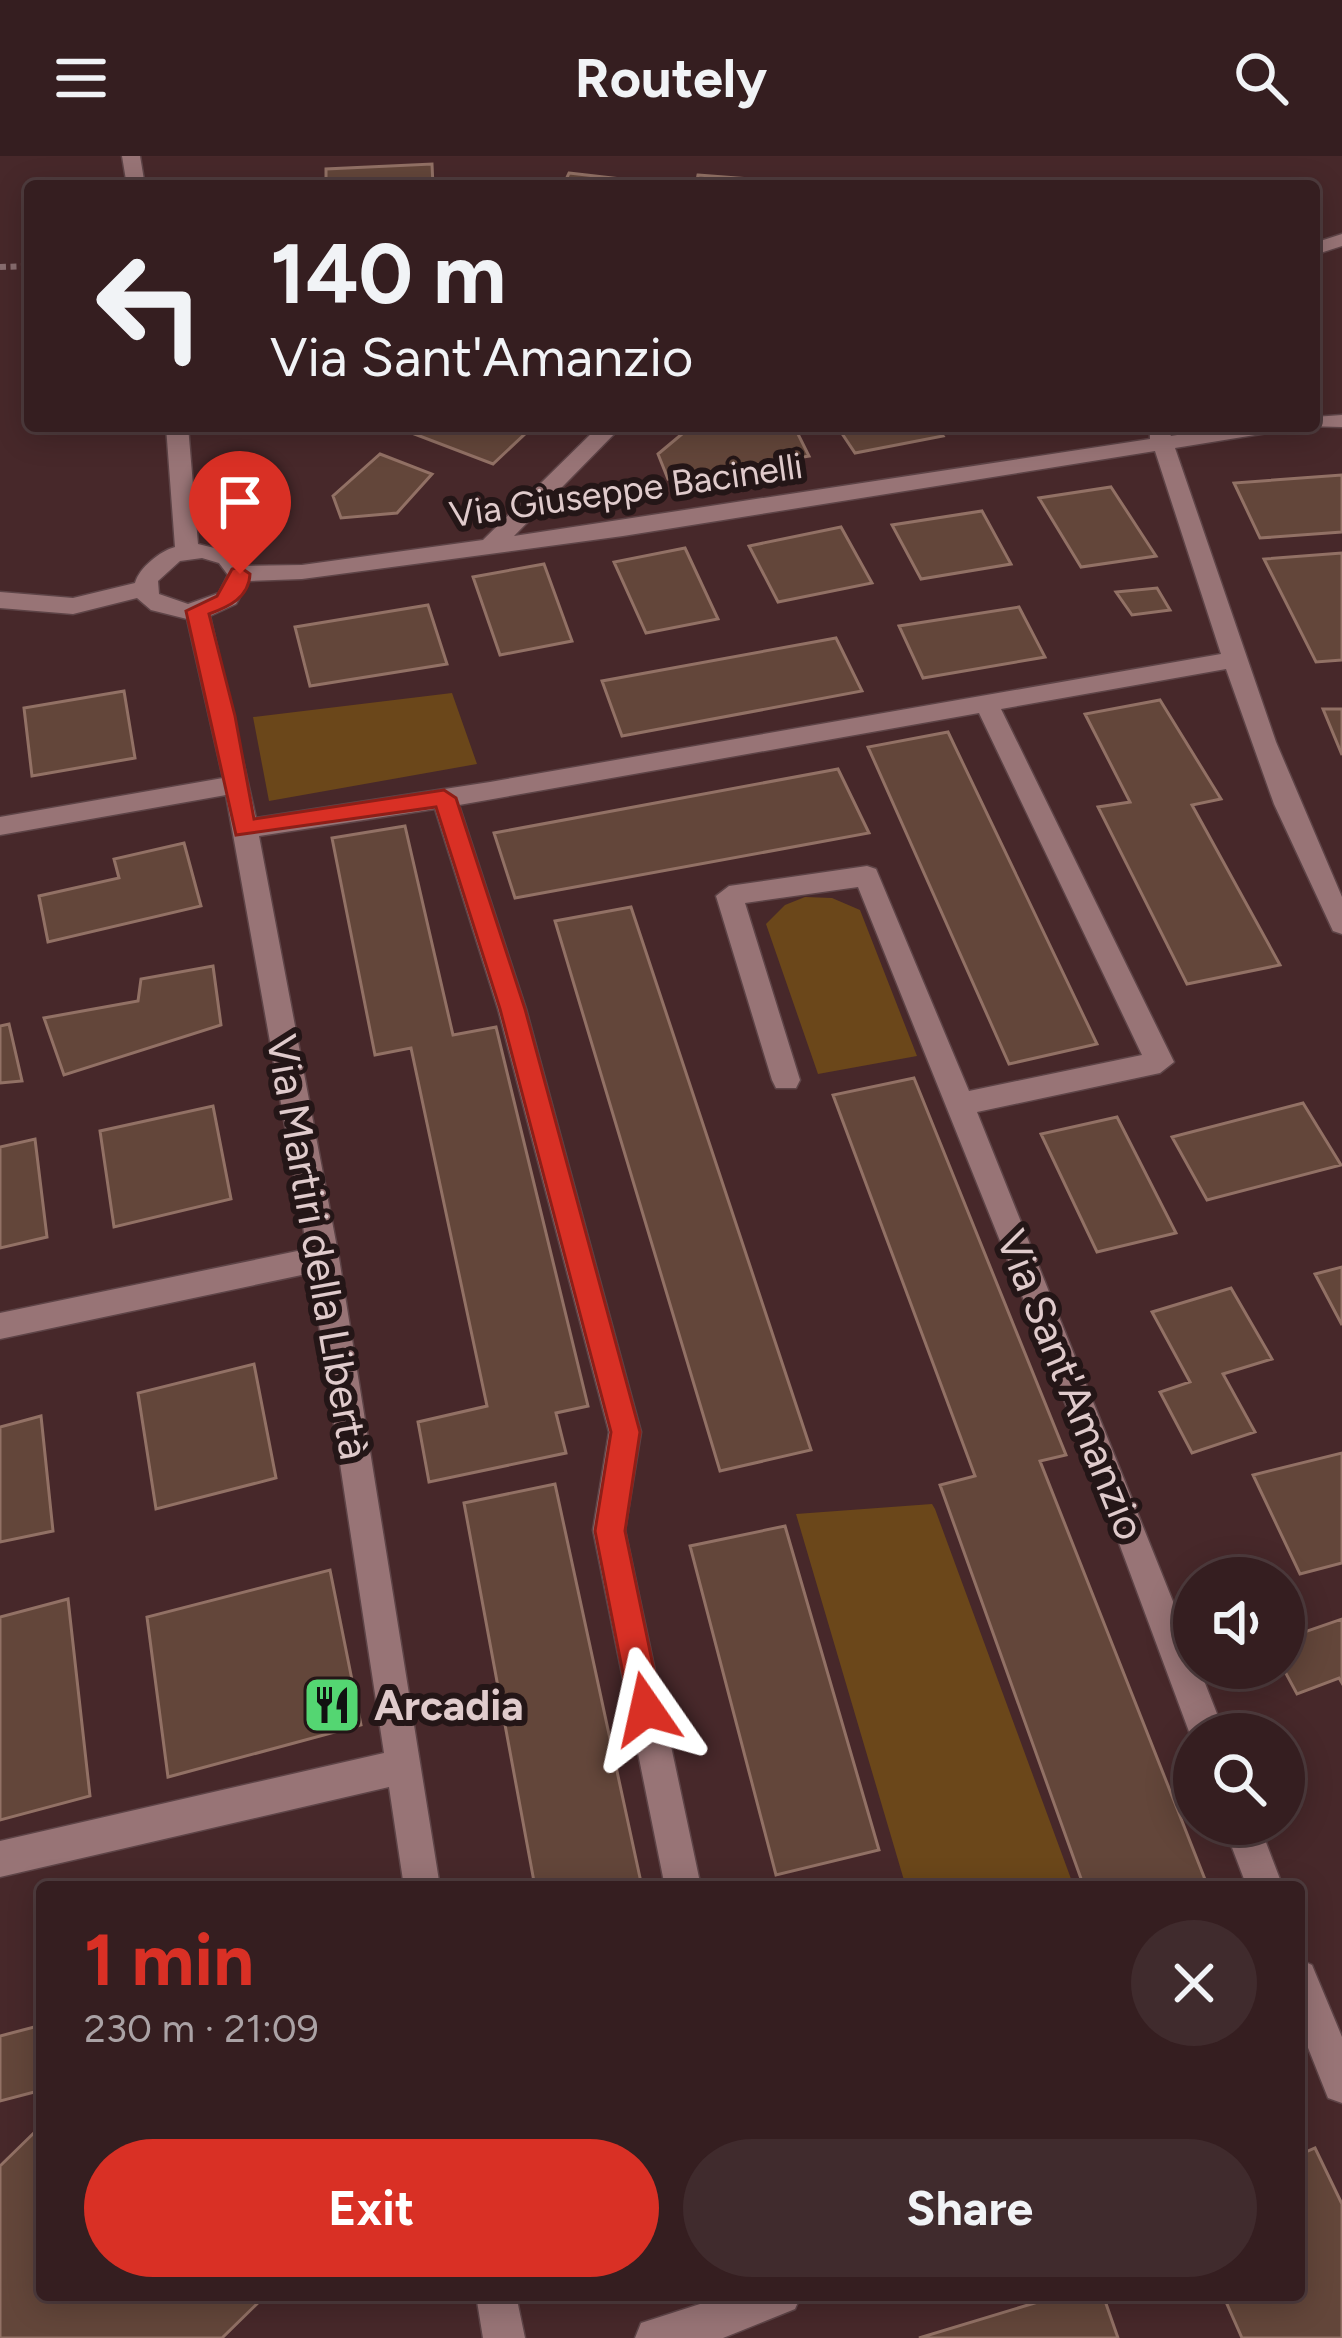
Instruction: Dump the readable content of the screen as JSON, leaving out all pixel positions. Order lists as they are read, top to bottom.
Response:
{
  "streets": {
    "street": ["Via Giuseppe Bacinelli", "Via Martiri della Libertà", "Via Sant'Amanzio"]
  },
  "crossings": [
    ["Via Giuseppe Bacinelli", "Via Martiri della Libertà"]
  ],
  "places": {
    "restaurant": ["Arcadia"]
  },
  "page": {
    "header": "Routely",
    "turn": ["140 m", "Via Sant'Amanzio"],
    "heading": ["1 min", "230 m · 21:09"],
    "buttons": ["Exit", "Share"]
  }
}
